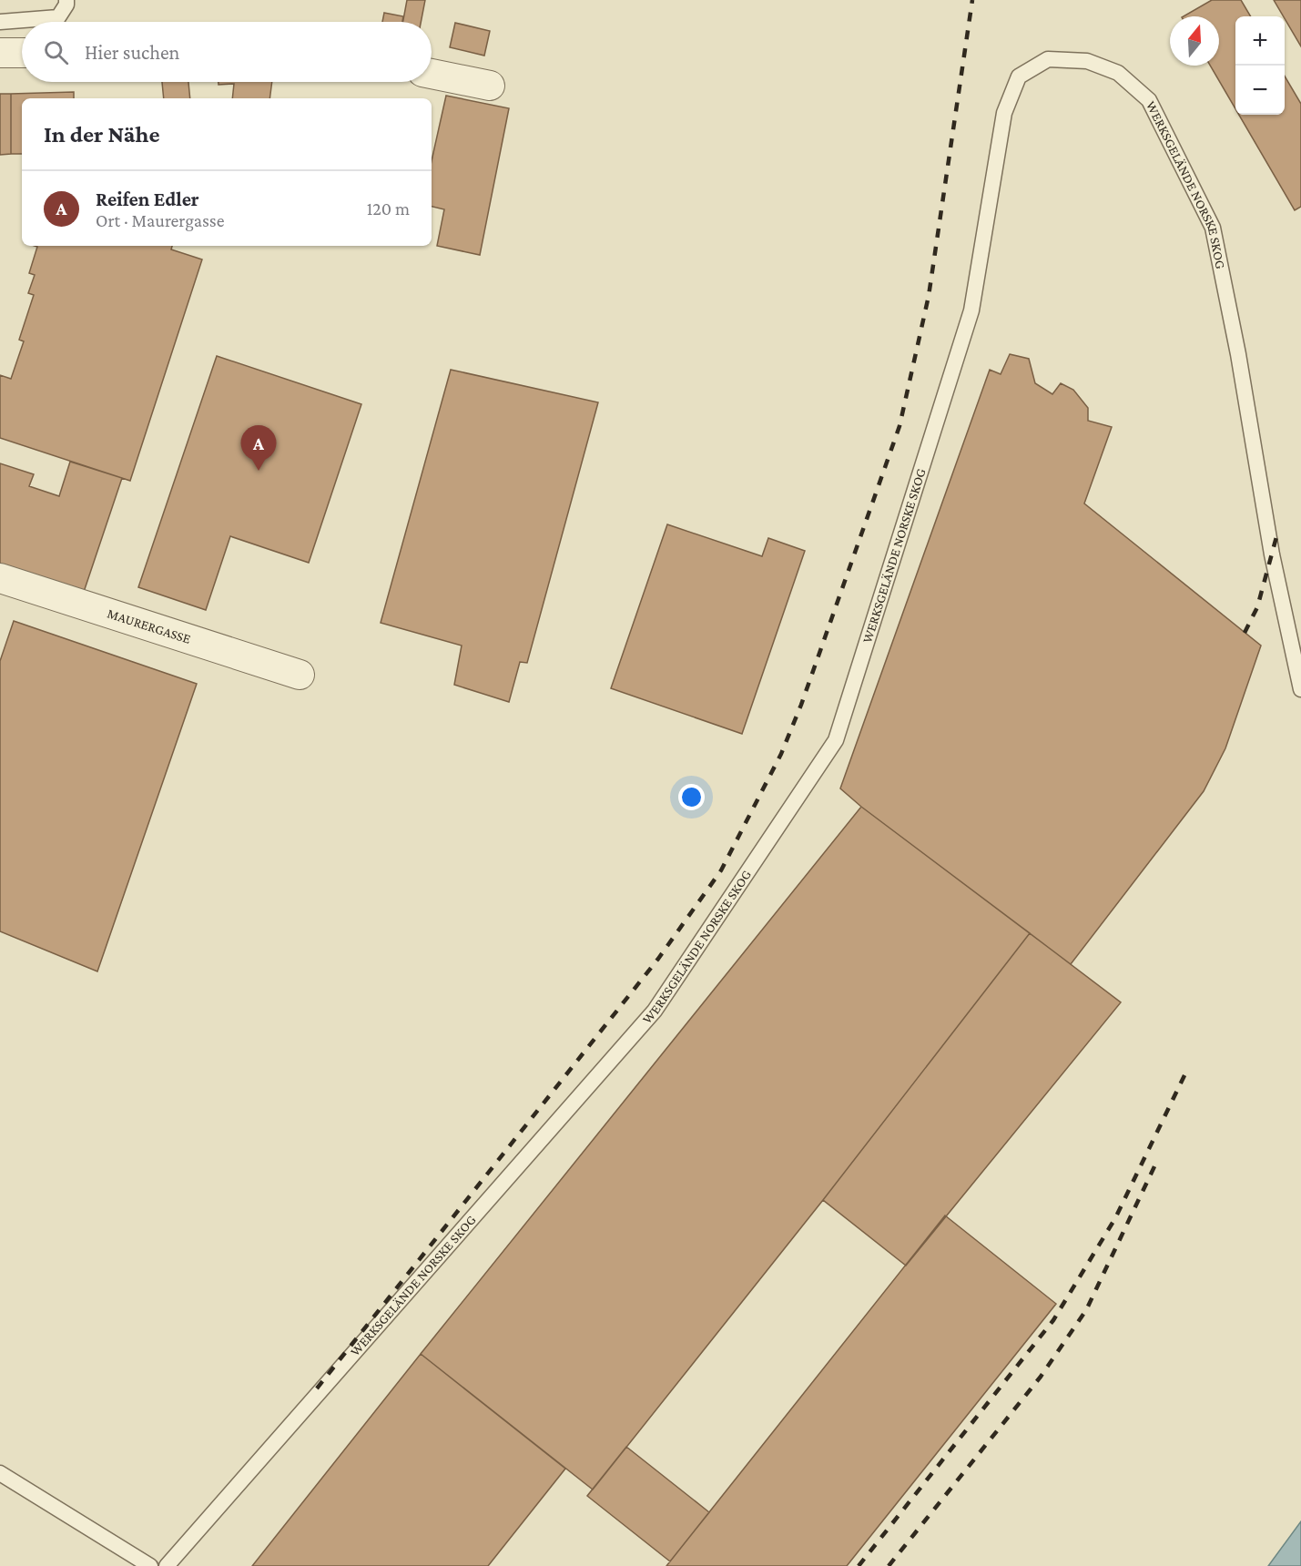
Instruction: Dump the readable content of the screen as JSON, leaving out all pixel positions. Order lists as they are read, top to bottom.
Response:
{
  "streets": {
    "street": ["MAURERGASSE"],
    "lane": ["WERKSGELÄNDE NORSKE SKOG"]
  },
  "north": "top",
  "page": {
    "map_buttons": ["+", "−"],
    "search": "Hier suchen",
    "heading": "In der Nähe",
    "list": [
      {
        "mark": "A",
        "name": "Reifen Edler",
        "note": "Ort · Maurergasse",
        "value": "120 m"
      }
    ],
    "pins": "A"
  }
}
